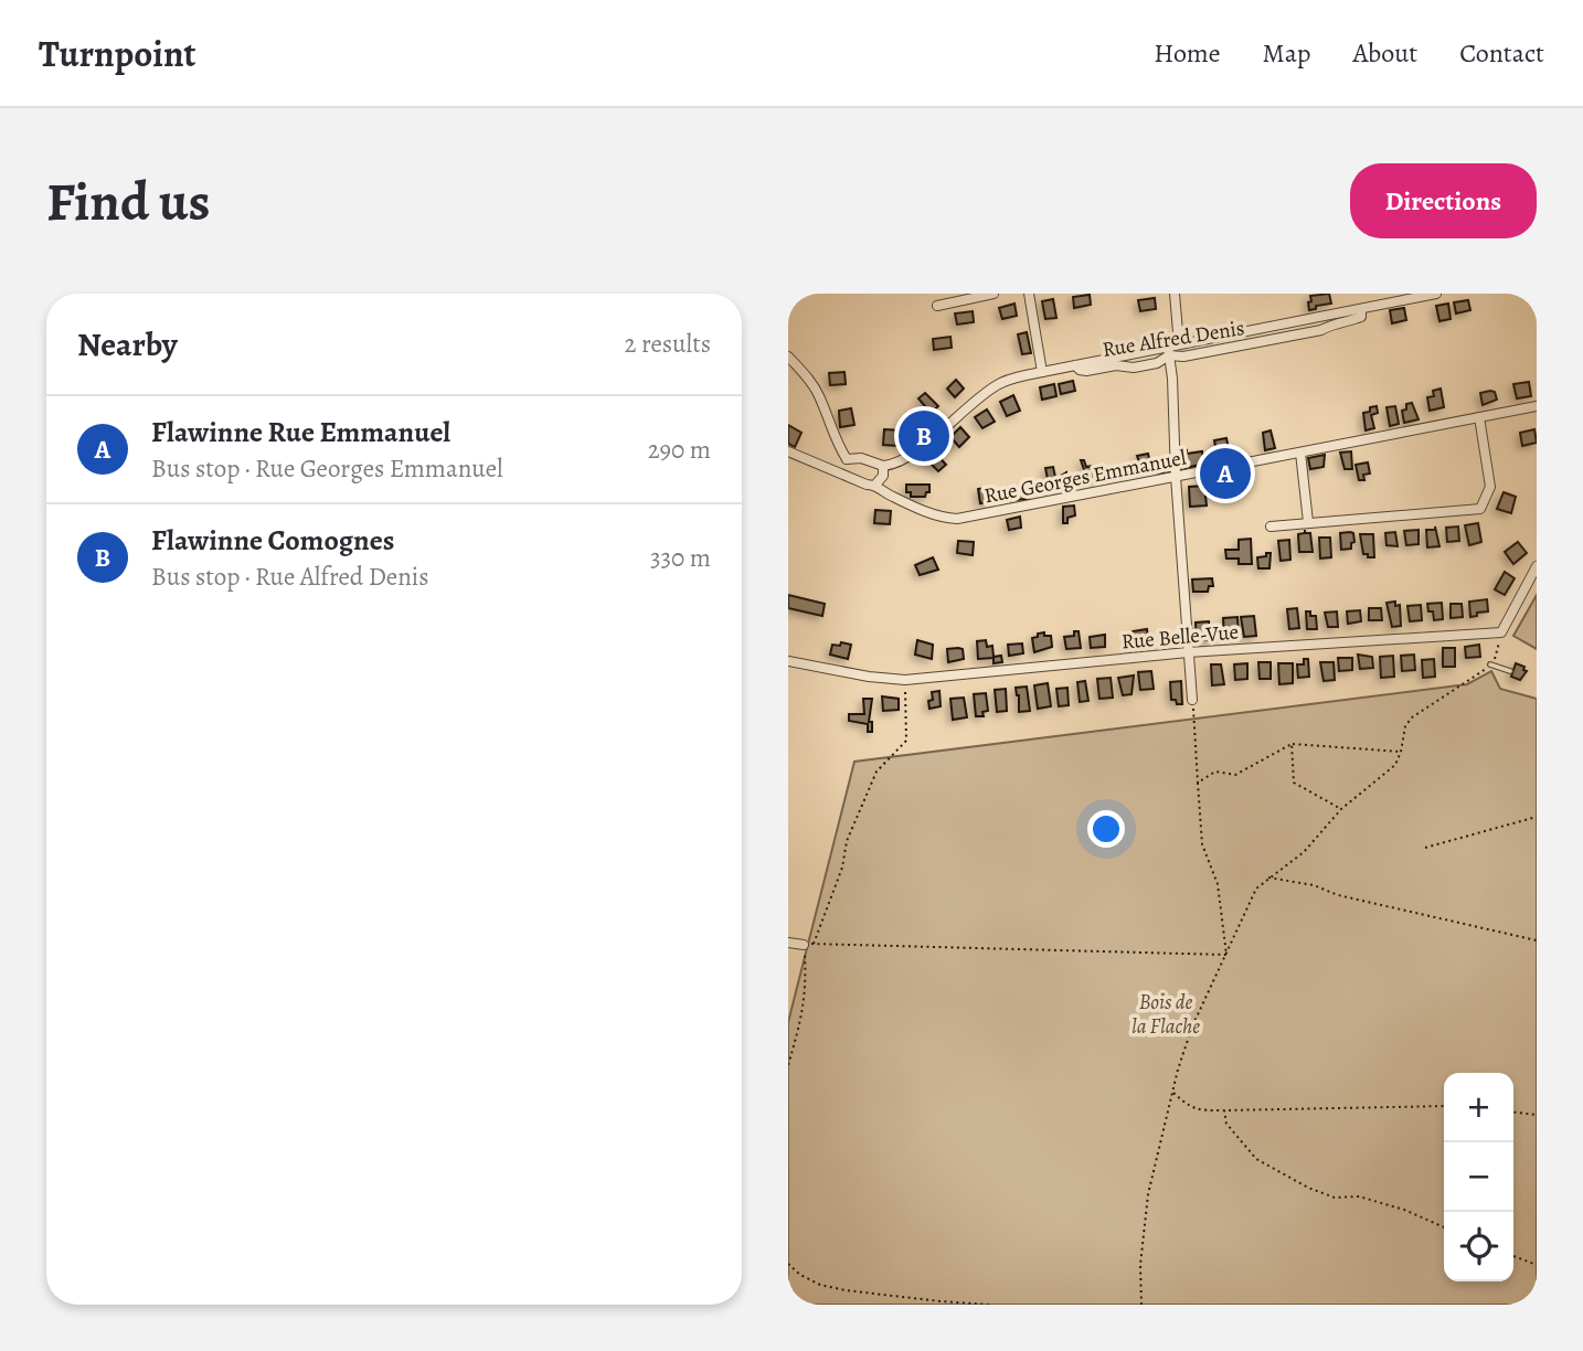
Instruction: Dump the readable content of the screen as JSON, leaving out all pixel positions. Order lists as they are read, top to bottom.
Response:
{
  "streets": {
    "street": ["Rue Alfred Denis", "Rue Georges Emmanuel", "Rue Belle-Vue"]
  },
  "parks": ["Bois de la Flache"],
  "page": {
    "header": "Turnpoint",
    "nav": [
      "Home",
      "Map",
      "About",
      "Contact"
    ],
    "buttons": "Directions",
    "title": "Find us",
    "heading": ["Nearby", "2 results"],
    "list": [
      {
        "mark": "A",
        "name": "Flawinne Rue Emmanuel",
        "note": "Bus stop · Rue Georges Emmanuel",
        "value": "290 m"
      },
      {
        "mark": "B",
        "name": "Flawinne Comognes",
        "note": "Bus stop · Rue Alfred Denis",
        "value": "330 m"
      }
    ],
    "pins": ["B", "A"],
    "map_buttons": ["+", "−"]
  }
}
